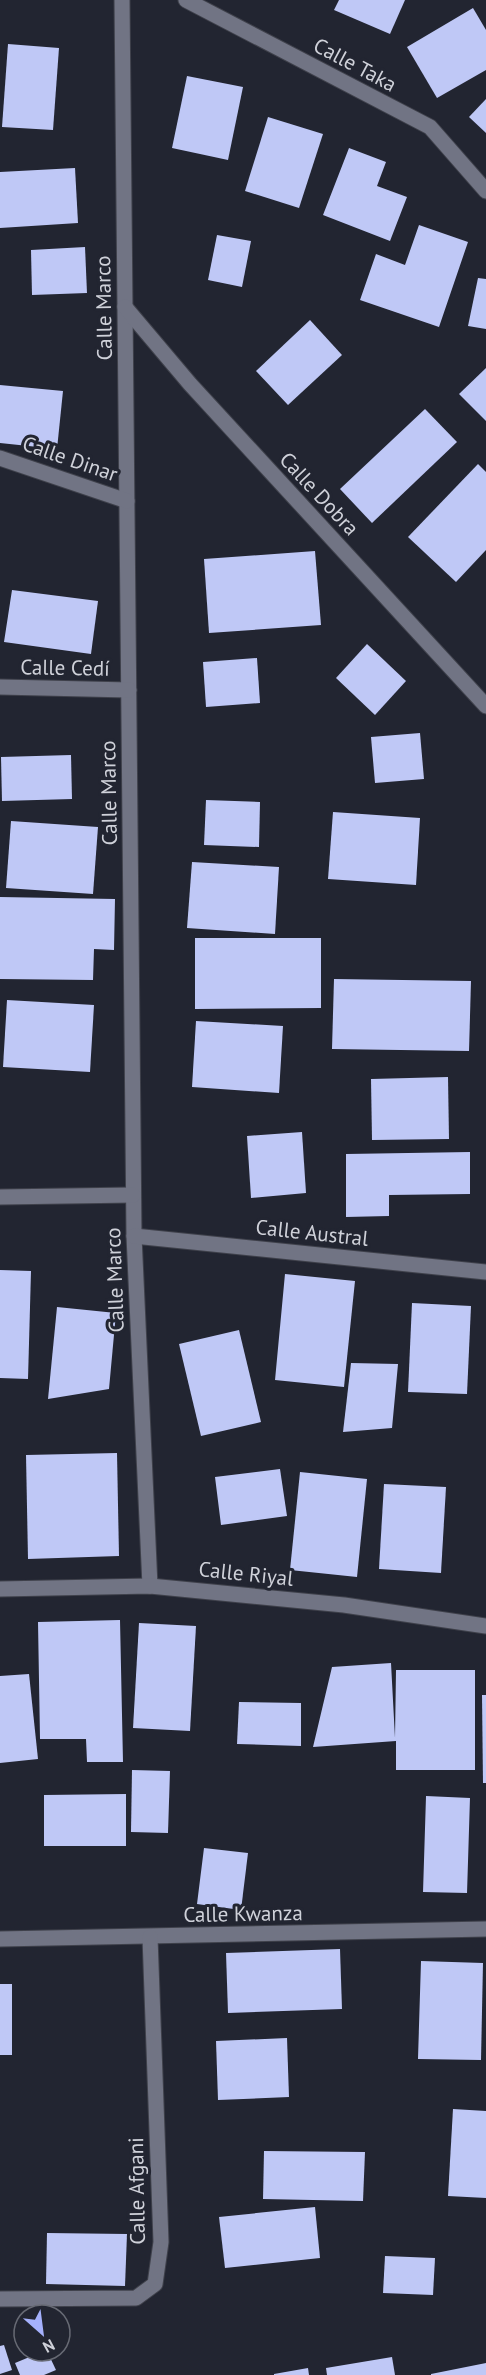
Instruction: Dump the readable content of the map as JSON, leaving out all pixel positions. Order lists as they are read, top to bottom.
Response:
{
  "streets": {
    "street": [
      "Calle Taka",
      "Calle Marco",
      "Calle Dinar",
      "Calle Dobra",
      "Calle Cedí",
      "Calle Austral",
      "Calle Riyal",
      "Calle Kwanza",
      "Calle Afgani"
    ]
  },
  "crossings": [
    ["Calle Marco", "Calle Dinar"],
    ["Calle Marco", "Calle Dobra"],
    ["Calle Marco", "Calle Cedí"],
    ["Calle Marco", "Calle Austral"],
    ["Calle Marco", "Calle Riyal"],
    ["Calle Kwanza", "Calle Afgani"]
  ],
  "north": "bottom right"
}
